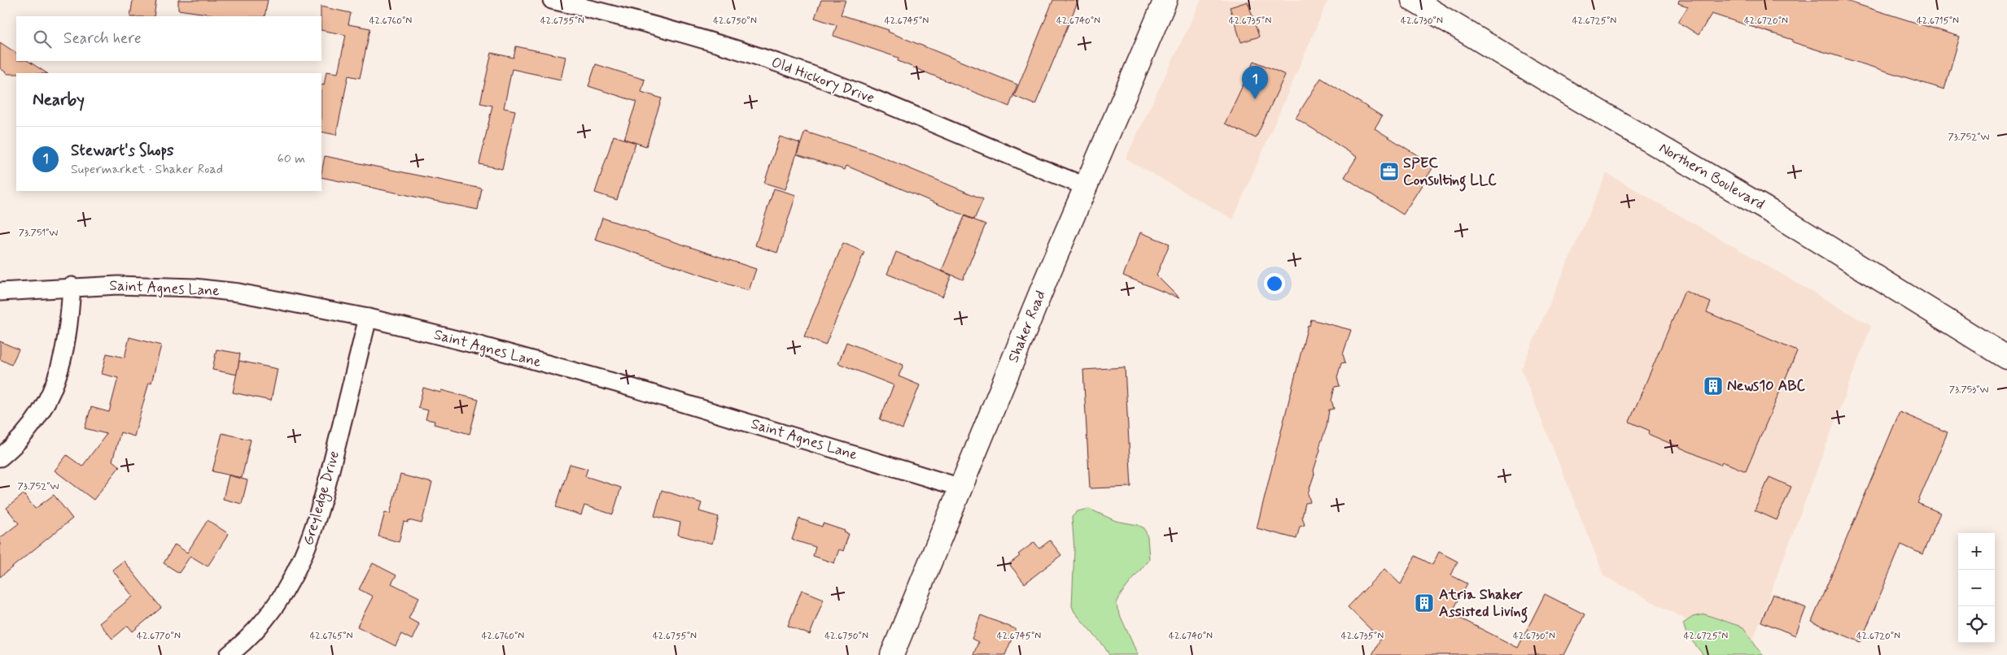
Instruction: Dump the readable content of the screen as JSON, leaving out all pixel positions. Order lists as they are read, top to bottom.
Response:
{
  "streets": {
    "main road": ["Northern Boulevard", "Shaker Road"],
    "street": ["Old Hickory Drive", "Saint Agnes Lane", "Greyledge Drive"]
  },
  "crossings": [
    ["Old Hickory Drive", "Shaker Road"],
    ["Saint Agnes Lane", "Shaker Road"],
    ["Saint Agnes Lane", "Greyledge Drive"]
  ],
  "places": {
    "office": ["SPEC Consulting LLC"],
    "building": ["News10 ABC", "Atria Shaker Assisted Living"]
  },
  "page": {
    "search": "Search here",
    "pins": "1",
    "heading": "Nearby",
    "list": [
      {
        "mark": "1",
        "name": "Stewart's Shops",
        "note": "Supermarket · Shaker Road",
        "value": "60 m"
      }
    ],
    "map_buttons": ["+", "−"]
  },
  "coordinates": [
    "42.6715°N",
    "42.6760°N",
    "42.6755°N",
    "42.6750°N",
    "42.6745°N",
    "42.6740°N",
    "42.6735°N",
    "42.6730°N",
    "42.6725°N",
    "42.6720°N",
    "73.752°W",
    "73.751°W",
    "73.753°W",
    "42.6770°N",
    "42.6765°N"
  ]
}
